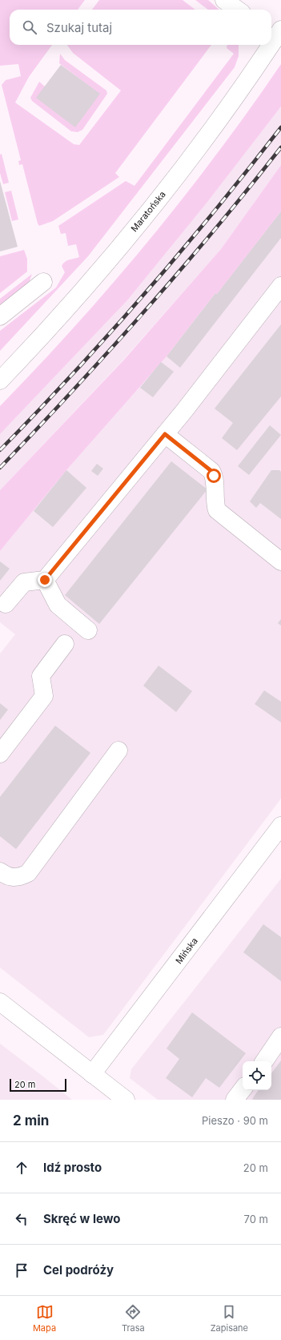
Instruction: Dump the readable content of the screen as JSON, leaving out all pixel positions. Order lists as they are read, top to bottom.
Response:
{
  "streets": {
    "street": ["Maratońska", "Mińska"]
  },
  "scale_bar": "20 m",
  "page": {
    "search": "Szukaj tutaj",
    "scale": "20 m",
    "heading": ["2 min", "Pieszo · 90 m"],
    "list": [
      ["Idź prosto", "20 m"],
      ["Skręć w lewo", "70 m"],
      "Cel podróży"
    ],
    "nav": ["Mapa", "Trasa", "Zapisane"]
  }
}
